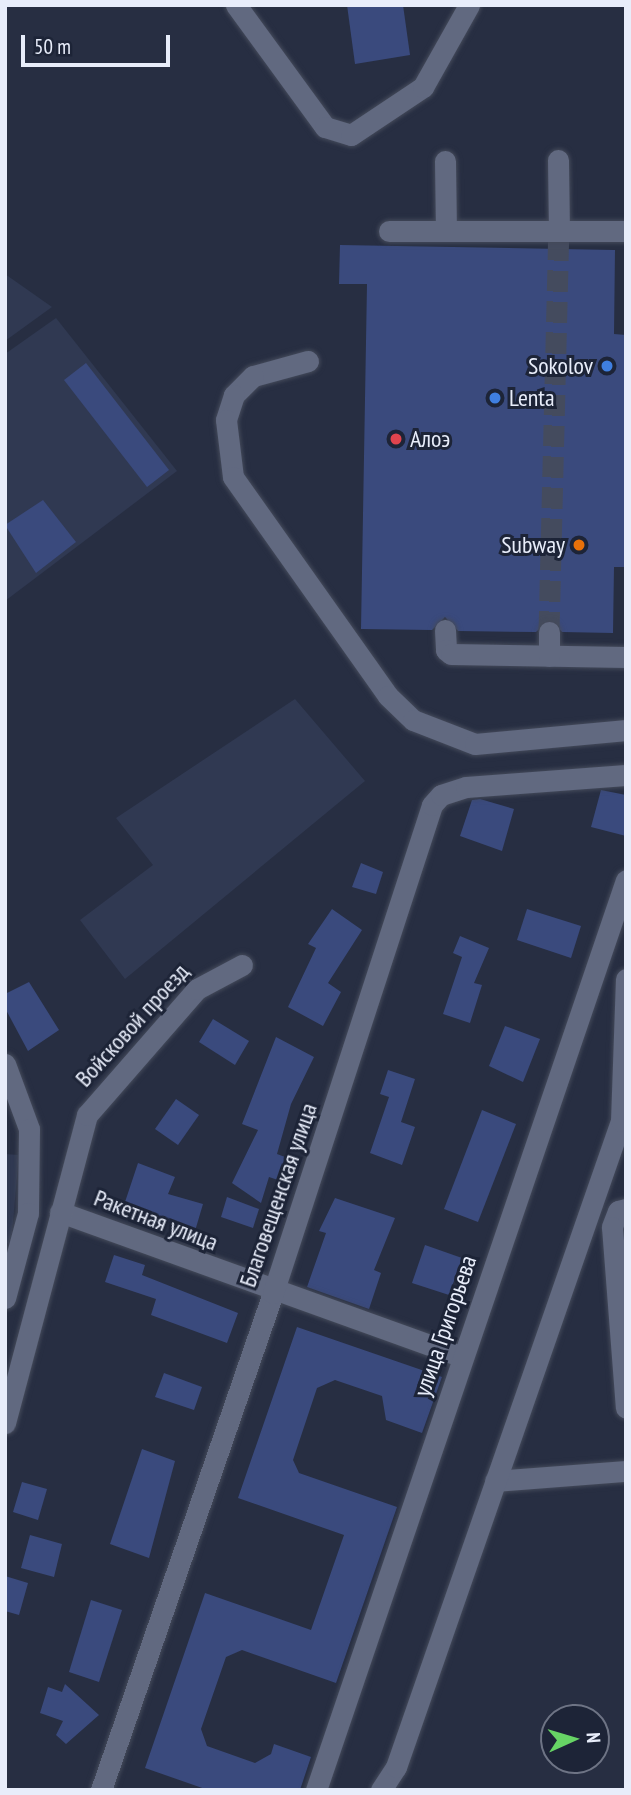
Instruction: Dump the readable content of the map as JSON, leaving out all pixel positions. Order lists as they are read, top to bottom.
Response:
{
  "streets": {
    "street": [
      "Войсковой проезд",
      "Благовещенская улица",
      "Ракетная улица",
      "улица Григорьева"
    ]
  },
  "crossings": [
    ["Войсковой проезд", "Ракетная улица"],
    ["Благовещенская улица", "Ракетная улица"],
    ["Ракетная улица", "улица Григорьева"]
  ],
  "places": [
    "Sokolov",
    "Lenta",
    "Алоэ",
    "Subway"
  ],
  "scale_bar": "50 m",
  "north": "right"
}
